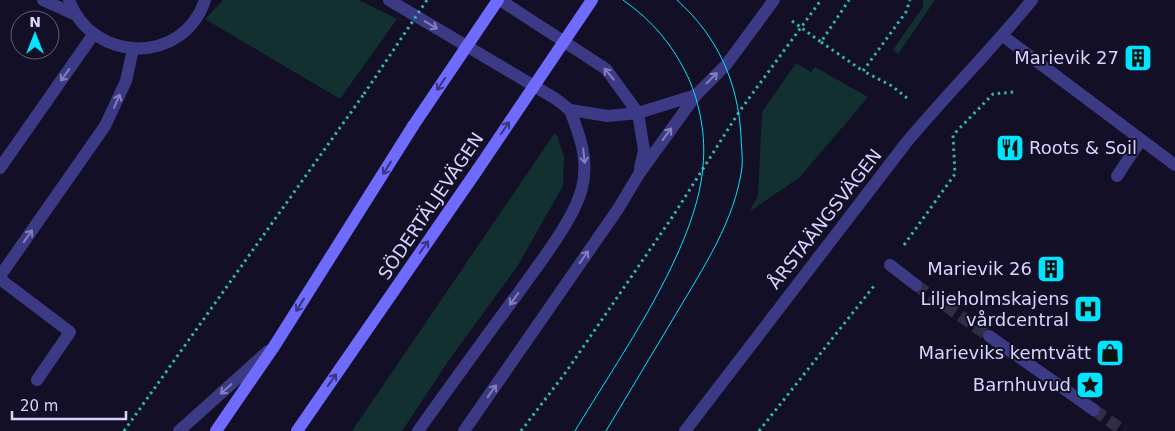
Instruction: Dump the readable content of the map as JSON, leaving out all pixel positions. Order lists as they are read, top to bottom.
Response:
{
  "streets": {
    "main road": ["SÖDERTÄLJEVÄGEN"],
    "street": ["ÅRSTAÄNGSVÄGEN"]
  },
  "places": {
    "building": ["Marievik 27", "Marievik 26"],
    "restaurant": ["Roots & Soil"],
    "hospital": ["Liljeholmskajens vårdcentral"],
    "shop": ["Marieviks kemtvätt"],
    "place": ["Barnhuvud"]
  },
  "scale_bar": "20 m",
  "north": "top"
}
